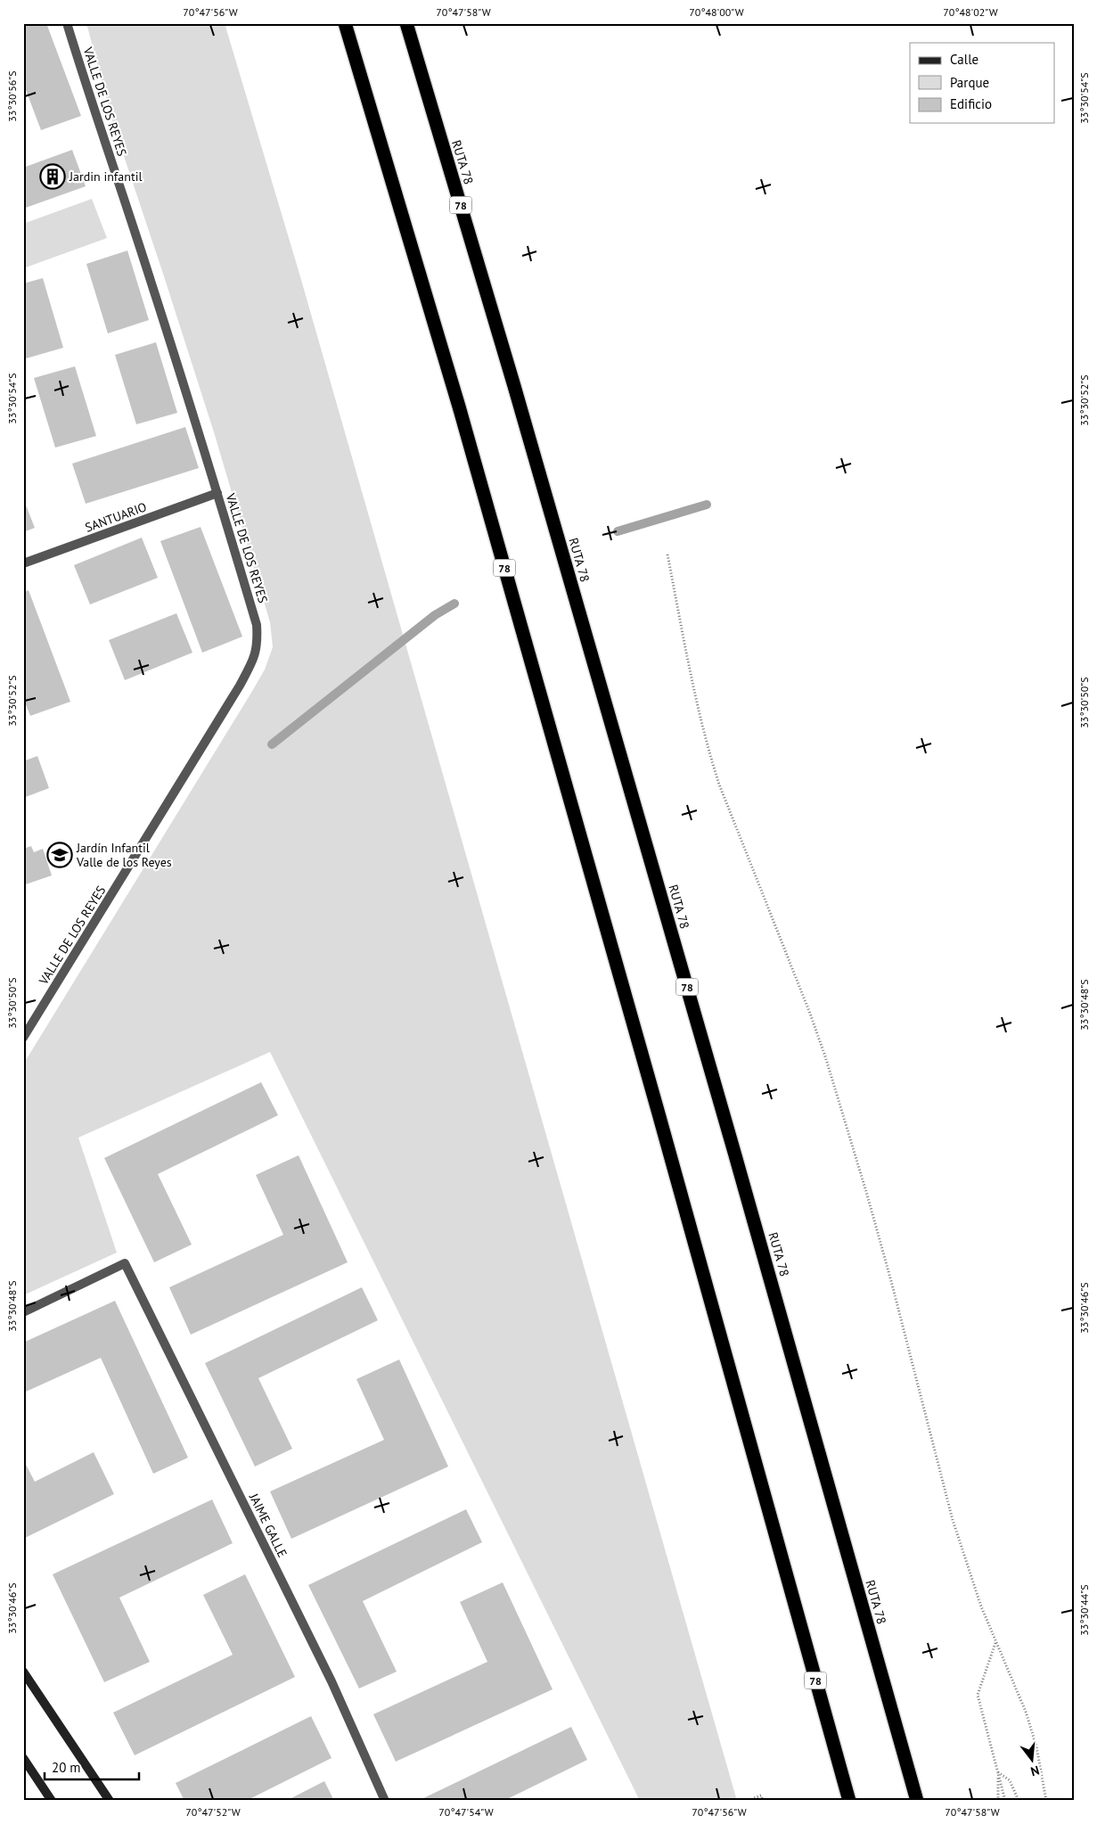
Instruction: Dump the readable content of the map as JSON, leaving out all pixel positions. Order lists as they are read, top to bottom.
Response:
{
  "streets": {
    "highway": ["RUTA 78", "78"],
    "street": ["VALLE DE LOS REYES", "SANTUARIO", "JAIME GALLE"]
  },
  "crossings": [
    ["VALLE DE LOS REYES", "SANTUARIO"]
  ],
  "places": {
    "building": ["Jardin infantil"],
    "school or university": ["Jardín Infantil Valle de los Reyes"]
  },
  "legend": ["Calle", "Parque", "Edificio"],
  "scale_bar": "20 m",
  "north": "bottom",
  "coordinates": [
    "70°47'56\"W",
    "70°47'58\"W",
    "70°48'00\"W",
    "70°48'02\"W",
    "33°30'56\"S",
    "33°30'54\"S",
    "33°30'52\"S",
    "33°30'50\"S",
    "33°30'48\"S",
    "33°30'46\"S",
    "33°30'44\"S",
    "70°47'52\"W",
    "70°47'54\"W"
  ]
}
